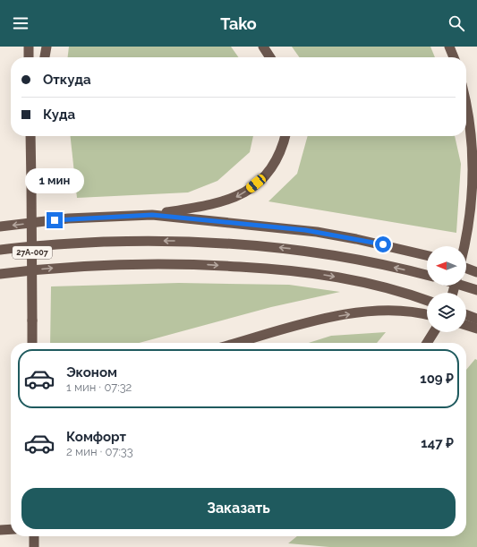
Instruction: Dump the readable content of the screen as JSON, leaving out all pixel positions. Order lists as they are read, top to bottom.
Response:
{
  "streets": {
    "highway": ["27А-007"]
  },
  "north": "left",
  "page": {
    "header": "Tako",
    "banner": ["Откуда", "Куда"],
    "bubble": "1 мин",
    "list": [
      {
        "name": "Эконом",
        "note": "1 мин · 07:32",
        "value": "109 ₽"
      },
      {
        "name": "Комфорт",
        "note": "2 мин · 07:33",
        "value": "147 ₽"
      }
    ],
    "buttons": "Заказать"
  }
}
